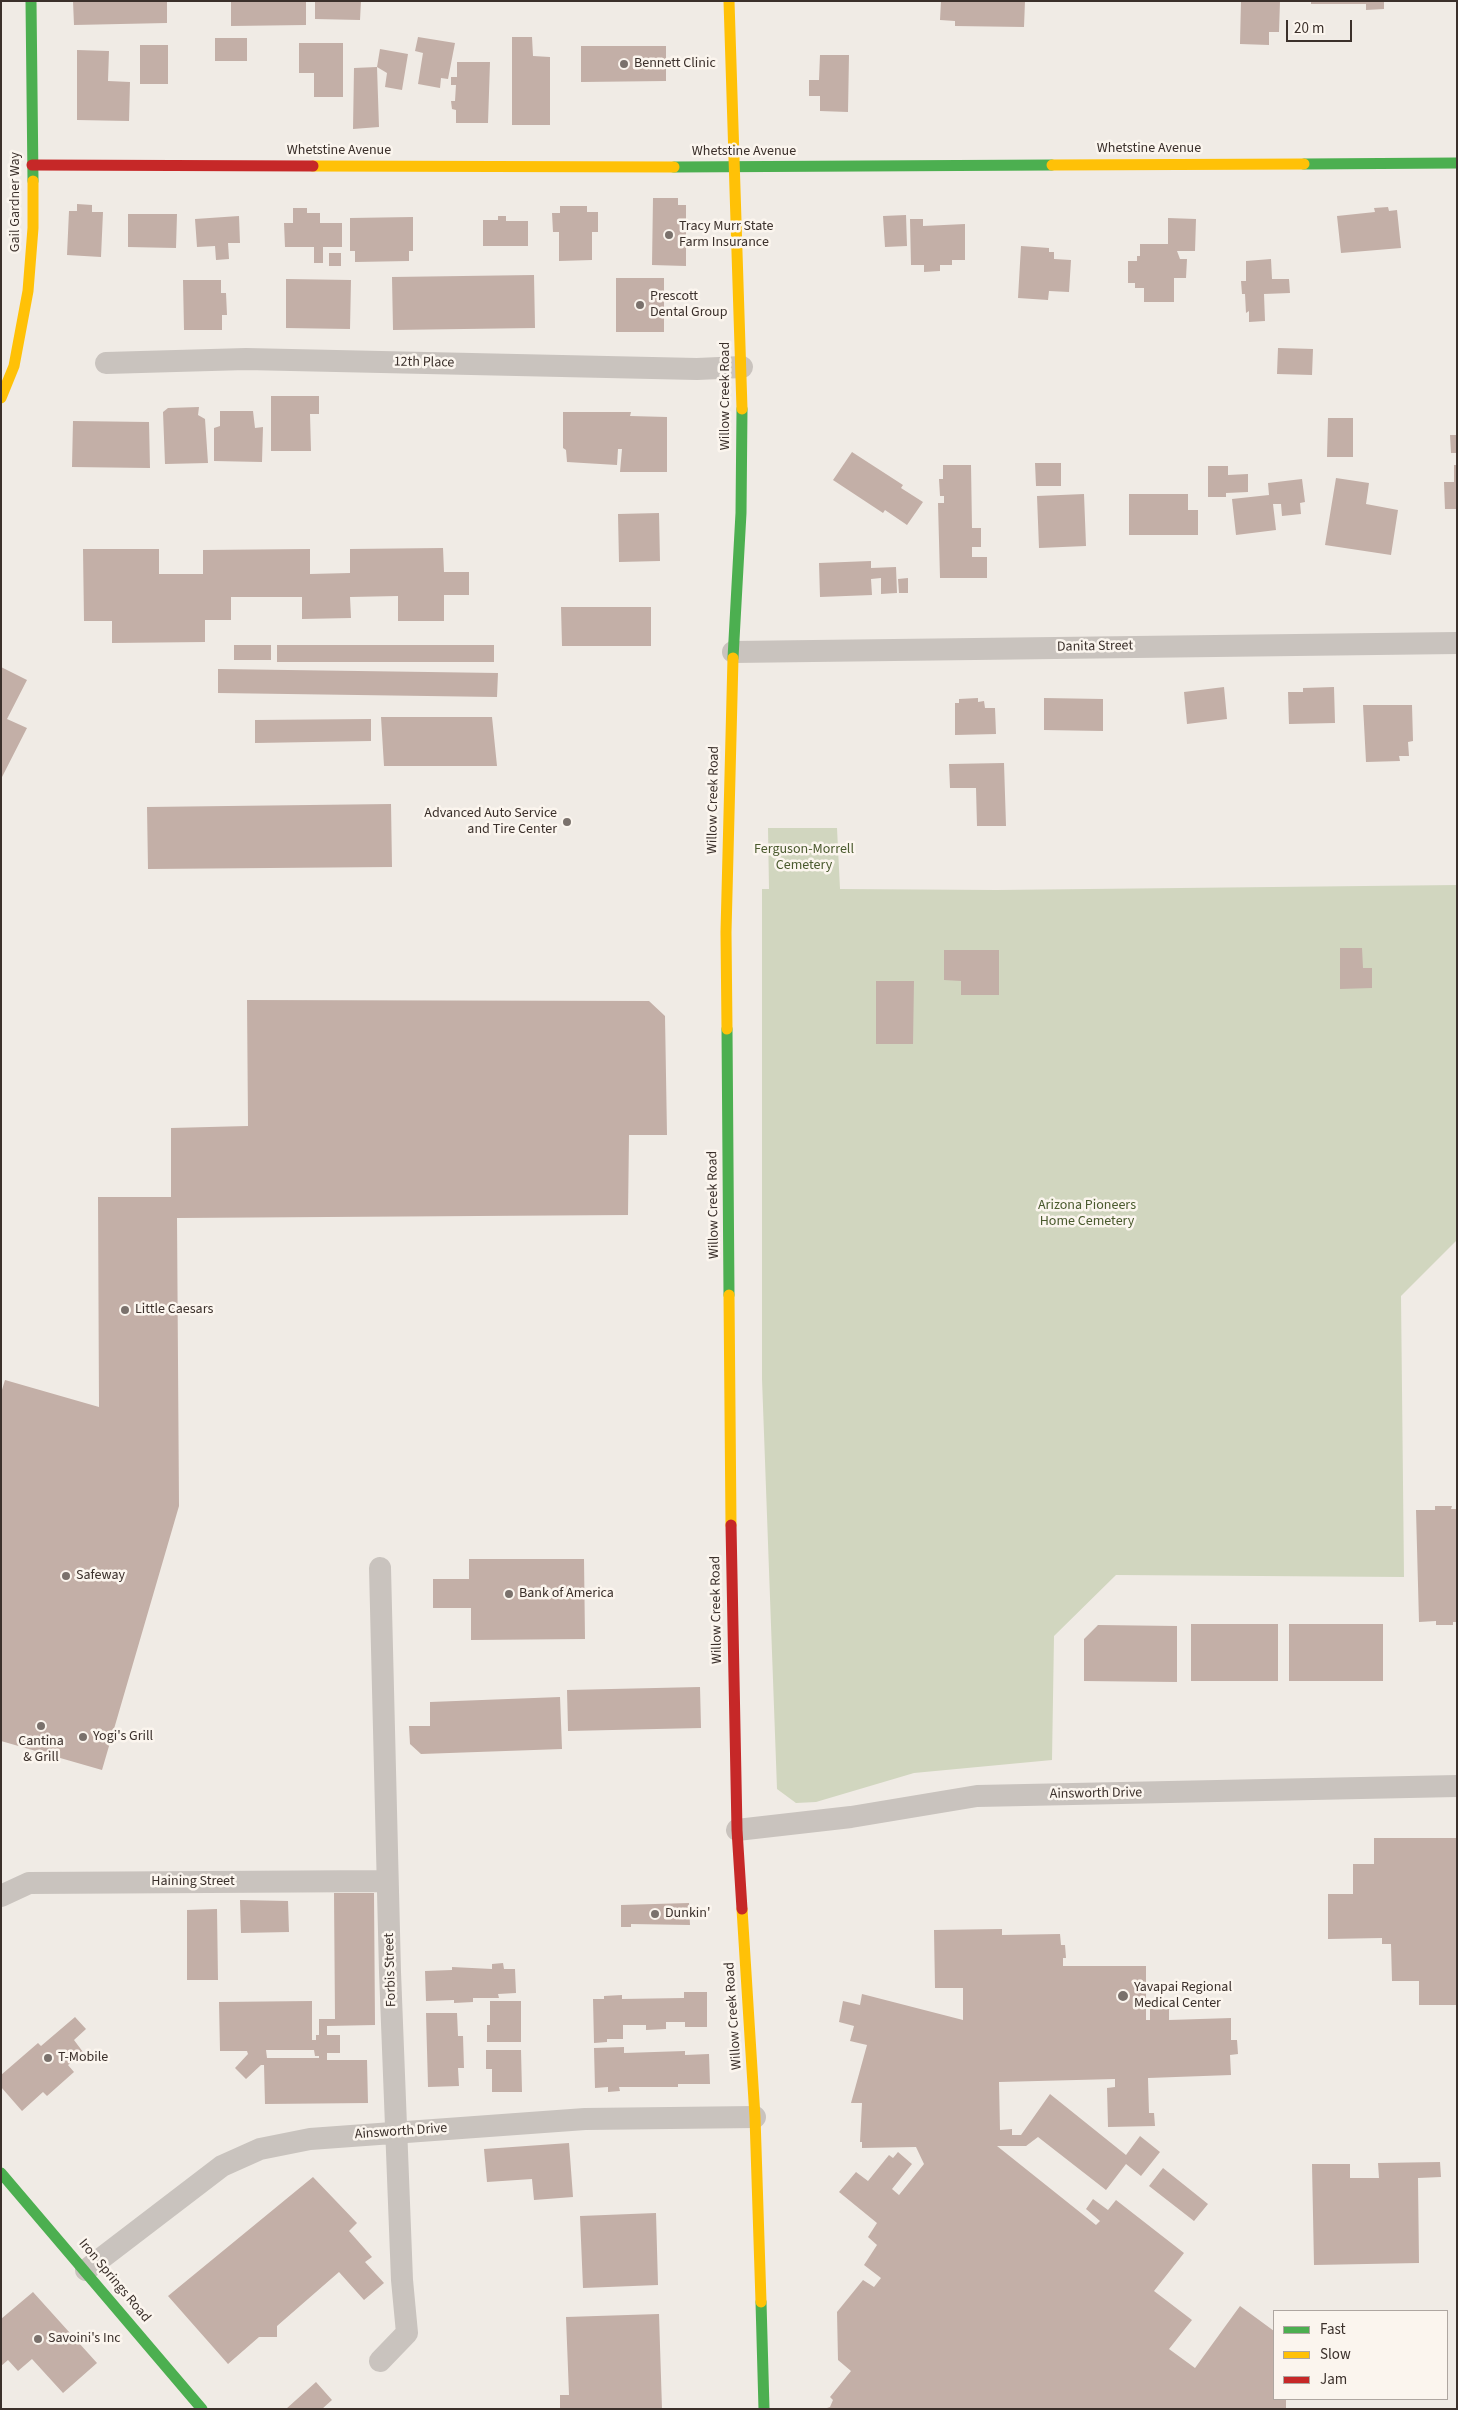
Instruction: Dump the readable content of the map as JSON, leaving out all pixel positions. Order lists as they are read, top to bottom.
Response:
{
  "streets": {
    "main road": [
      "Whetstine Avenue",
      "Gail Gardner Way",
      "Willow Creek Road",
      "Iron Springs Road"
    ],
    "street": [
      "12th Place",
      "Danita Street",
      "Ainsworth Drive",
      "Haining Street",
      "Forbis Street"
    ]
  },
  "crossings": [
    ["Whetstine Avenue", "Gail Gardner Way"],
    ["Whetstine Avenue", "Willow Creek Road"],
    ["12th Place", "Willow Creek Road"],
    ["Willow Creek Road", "Danita Street"],
    ["Willow Creek Road", "Ainsworth Drive"],
    ["Ainsworth Drive", "Forbis Street"],
    ["Ainsworth Drive", "Iron Springs Road"],
    ["Haining Street", "Forbis Street"]
  ],
  "parks": ["Ferguson-Morrell Cemetery", "Arizona Pioneers Home Cemetery"],
  "places": [
    "Bennett Clinic",
    "Tracy Murr State Farm Insurance",
    "Prescott Dental Group",
    "Advanced Auto Service and Tire Center",
    "Little Caesars",
    "Safeway",
    "Bank of America",
    "Cantina & Grill",
    "Yogi's Grill",
    "Dunkin'",
    "Yavapai Regional Medical Center",
    "T-Mobile",
    "Savoini's Inc"
  ],
  "legend": ["Fast", "Slow", "Jam"],
  "scale_bar": "20 m"
}
